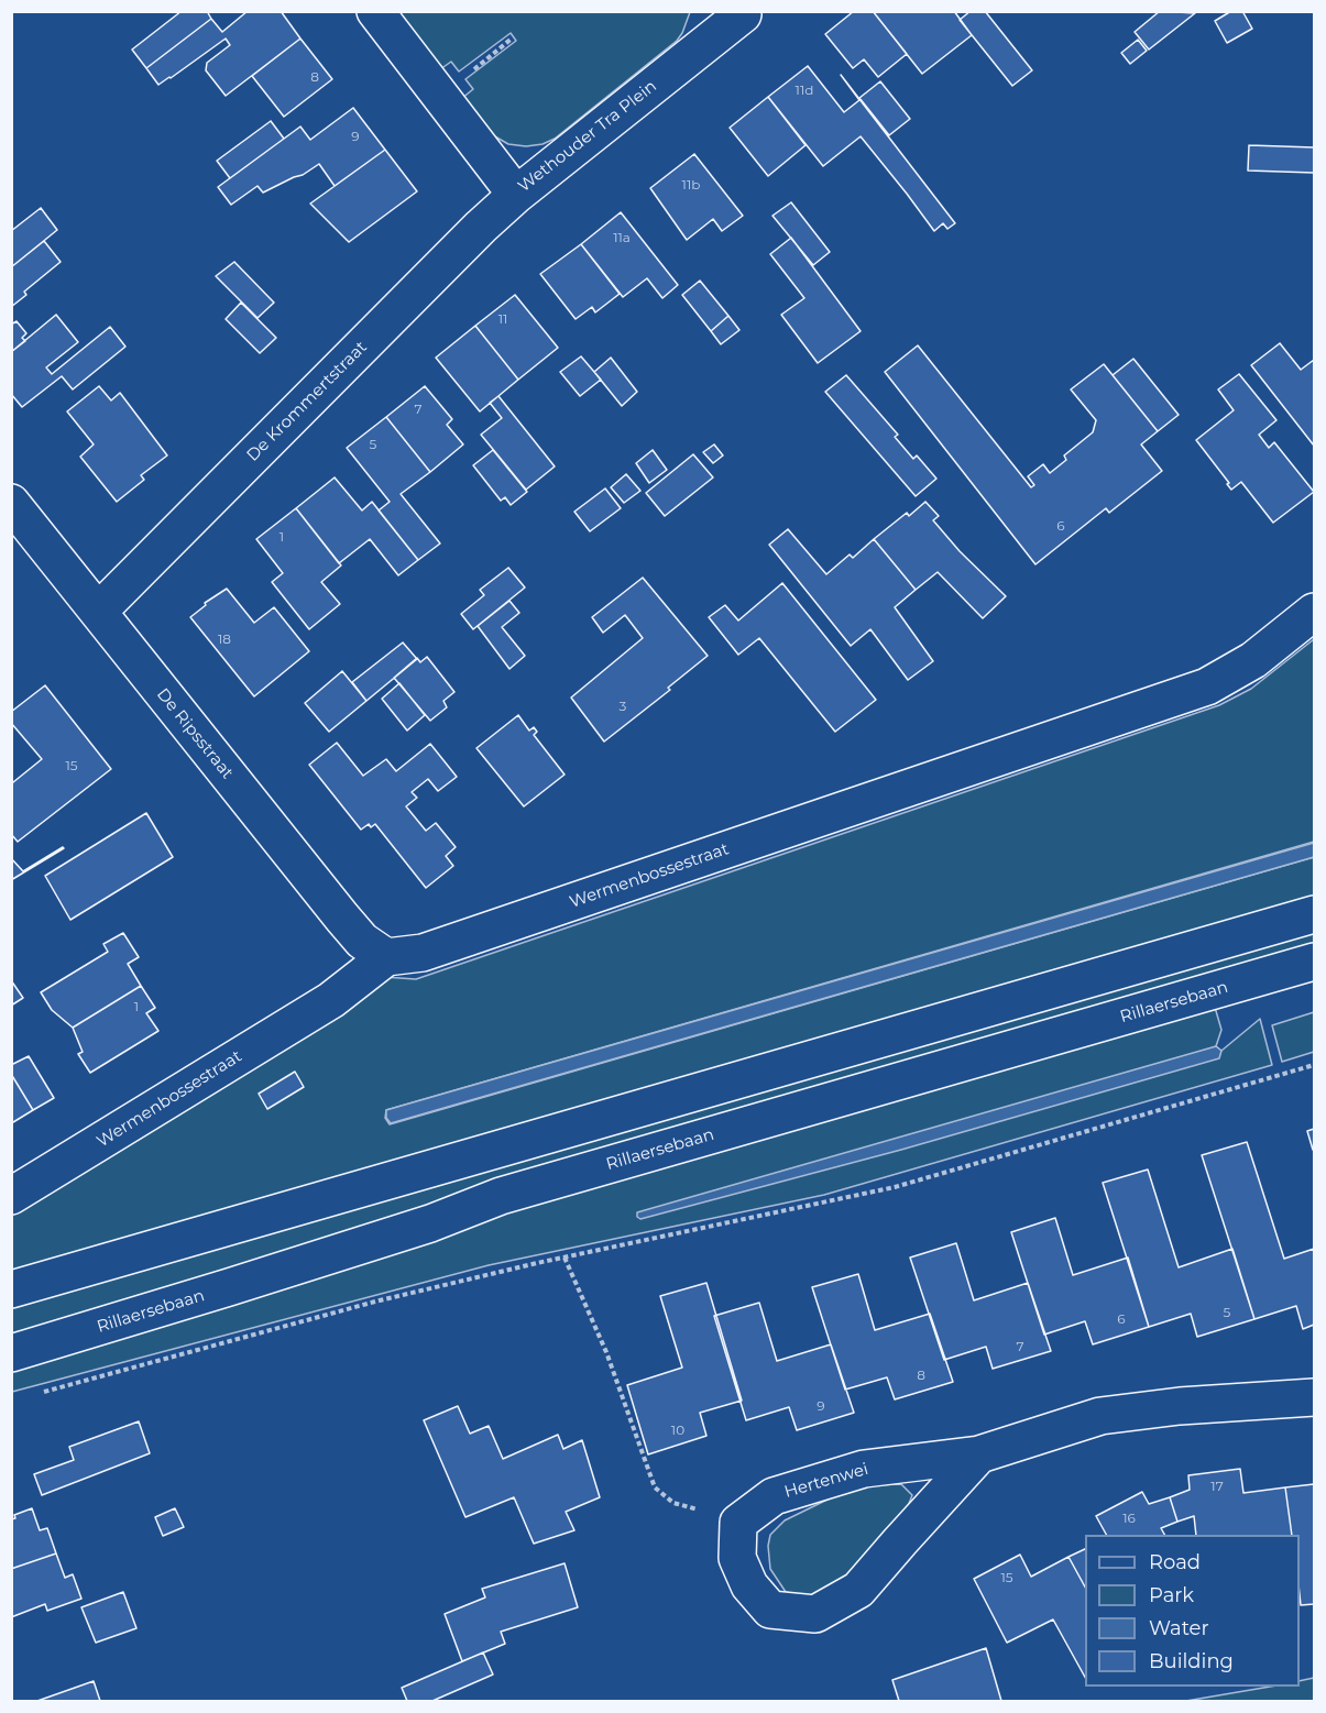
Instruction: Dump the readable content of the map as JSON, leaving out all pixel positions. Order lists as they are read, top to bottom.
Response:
{
  "streets": {
    "street": [
      "Wethouder Tra Plein",
      "De Krommertstraat",
      "De Ripsstraat",
      "Wermenbossestraat",
      "Rillaersebaan",
      "Hertenwei"
    ]
  },
  "crossings": [
    ["Wethouder Tra Plein", "De Krommertstraat"],
    ["De Krommertstraat", "De Ripsstraat"],
    ["De Ripsstraat", "Wermenbossestraat"]
  ],
  "house_numbers": [
    "8",
    "11d",
    "9",
    "11b",
    "11a",
    "11",
    "7",
    "5",
    "6",
    "1",
    "18",
    "3",
    "15",
    "1",
    "5",
    "6",
    "7",
    "8",
    "9",
    "10",
    "17",
    "16",
    "15"
  ],
  "legend": [
    "Road",
    "Park",
    "Water",
    "Building"
  ]
}
